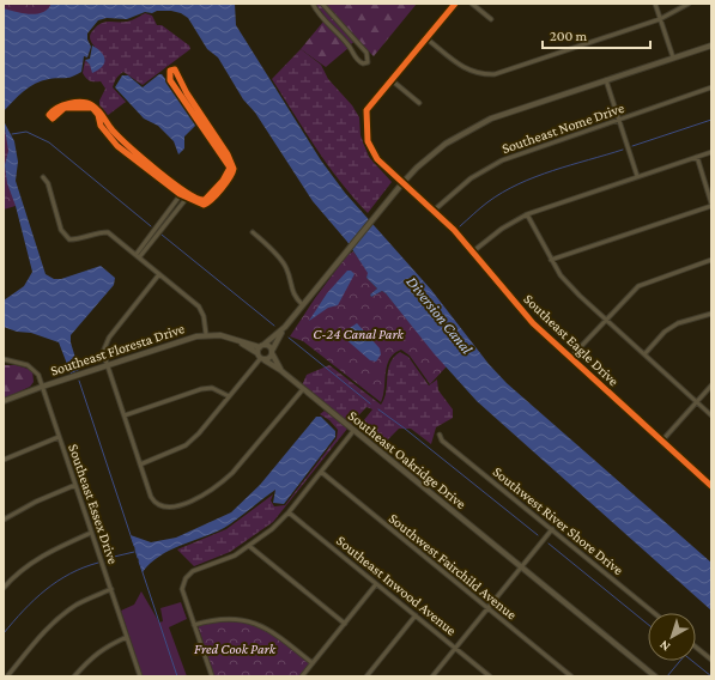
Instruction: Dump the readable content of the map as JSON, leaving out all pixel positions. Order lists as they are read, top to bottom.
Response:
{
  "streets": {
    "street": [
      "Southeast Nome Drive",
      "Southeast Eagle Drive",
      "Southeast Floresta Drive",
      "Southeast Oakridge Drive",
      "Southeast Essex Drive",
      "Southwest River Shore Drive",
      "Southwest Fairchild Avenue",
      "Southeast Inwood Avenue"
    ]
  },
  "crossings": [
    ["Southeast Nome Drive", "Southeast Eagle Drive"],
    ["Southeast Floresta Drive", "Southeast Oakridge Drive"],
    ["Southeast Floresta Drive", "Southeast Essex Drive"]
  ],
  "water": ["Diversion Canal"],
  "parks": ["C-24 Canal Park", "Fred Cook Park"],
  "scale_bar": "200 m",
  "north": "bottom left"
}
